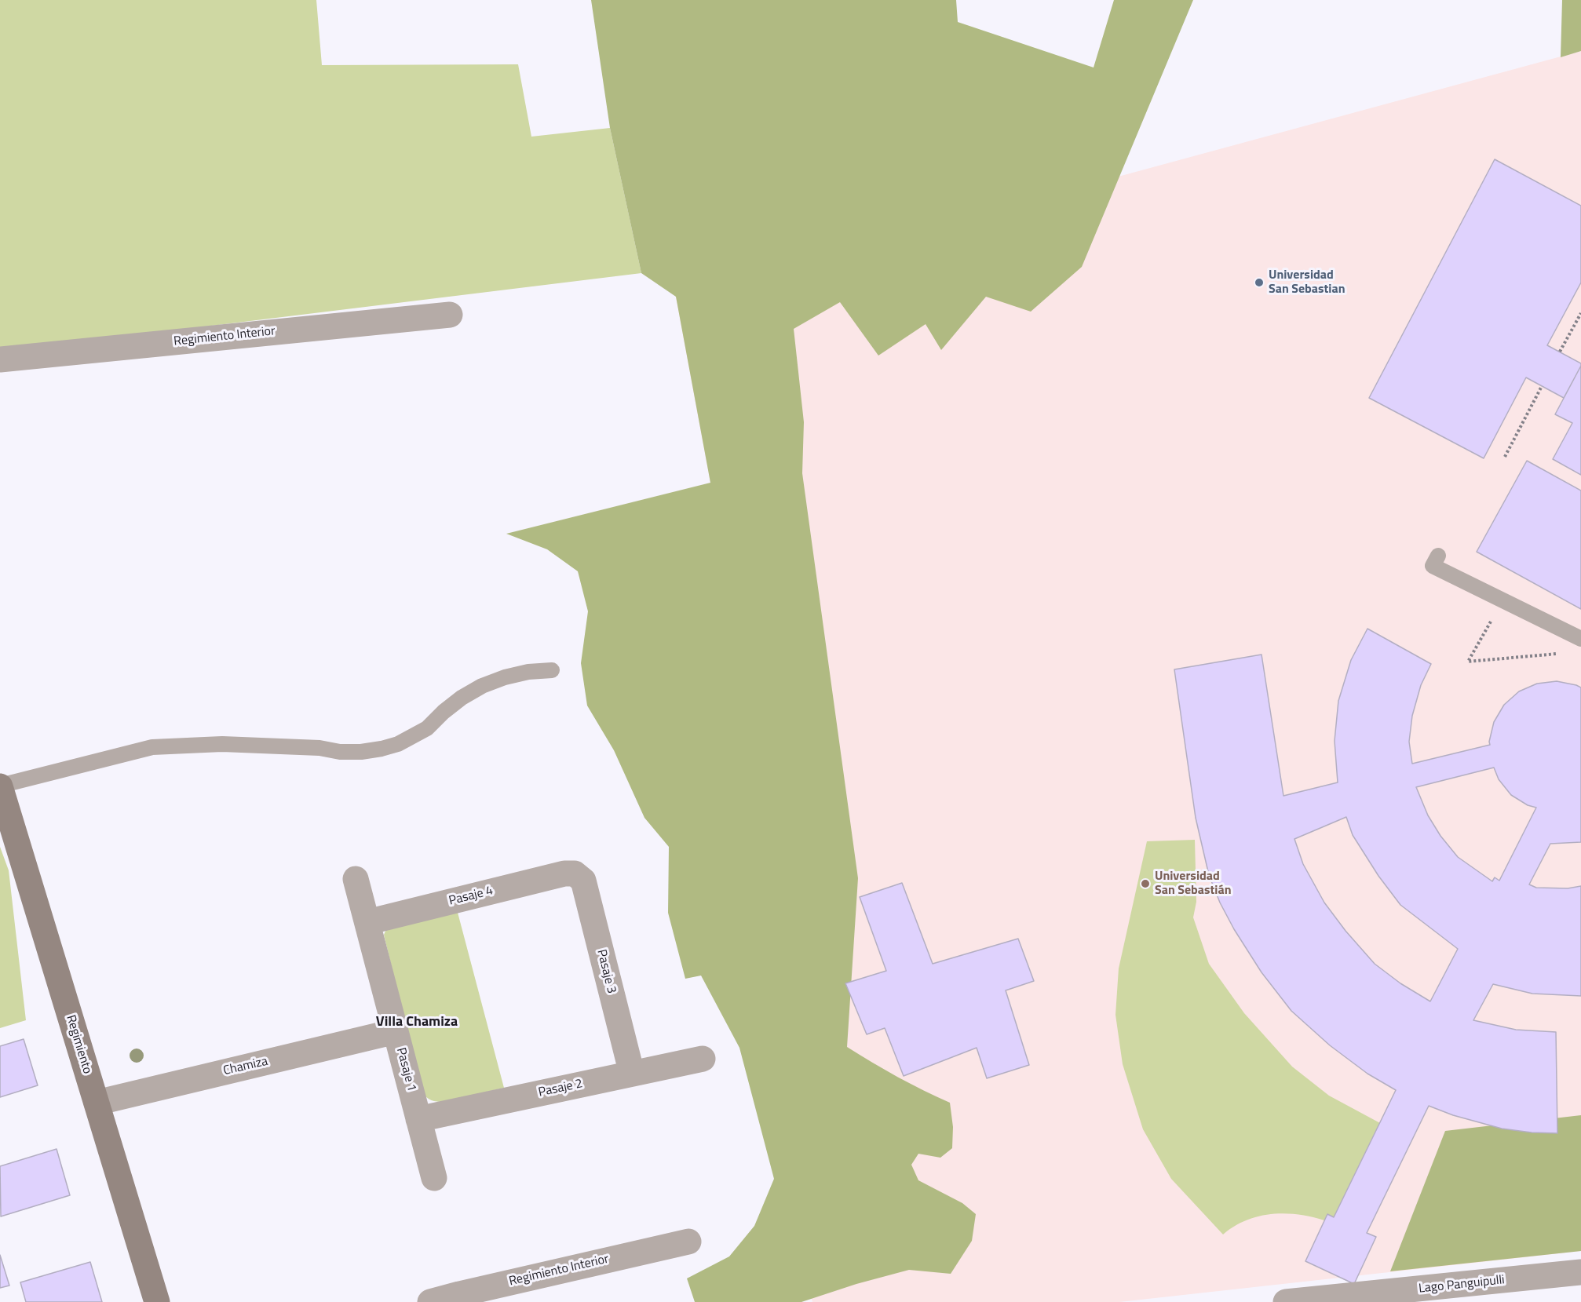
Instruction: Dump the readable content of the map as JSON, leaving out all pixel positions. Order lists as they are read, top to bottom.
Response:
{
  "streets": {
    "main road": ["Regimiento"],
    "street": [
      "Regimiento Interior",
      "Pasaje 4",
      "Pasaje 3",
      "Chamiza",
      "Pasaje 1",
      "Pasaje 2",
      "Lago Panguipulli"
    ]
  },
  "crossings": [
    ["Pasaje 4", "Pasaje 3"],
    ["Pasaje 4", "Pasaje 1"],
    ["Pasaje 3", "Pasaje 2"],
    ["Regimiento", "Chamiza"],
    ["Chamiza", "Pasaje 1"],
    ["Pasaje 1", "Pasaje 2"]
  ],
  "districts": ["Villa Chamiza"],
  "places": ["Universidad San Sebastian", "Universidad San Sebastián"]
}
